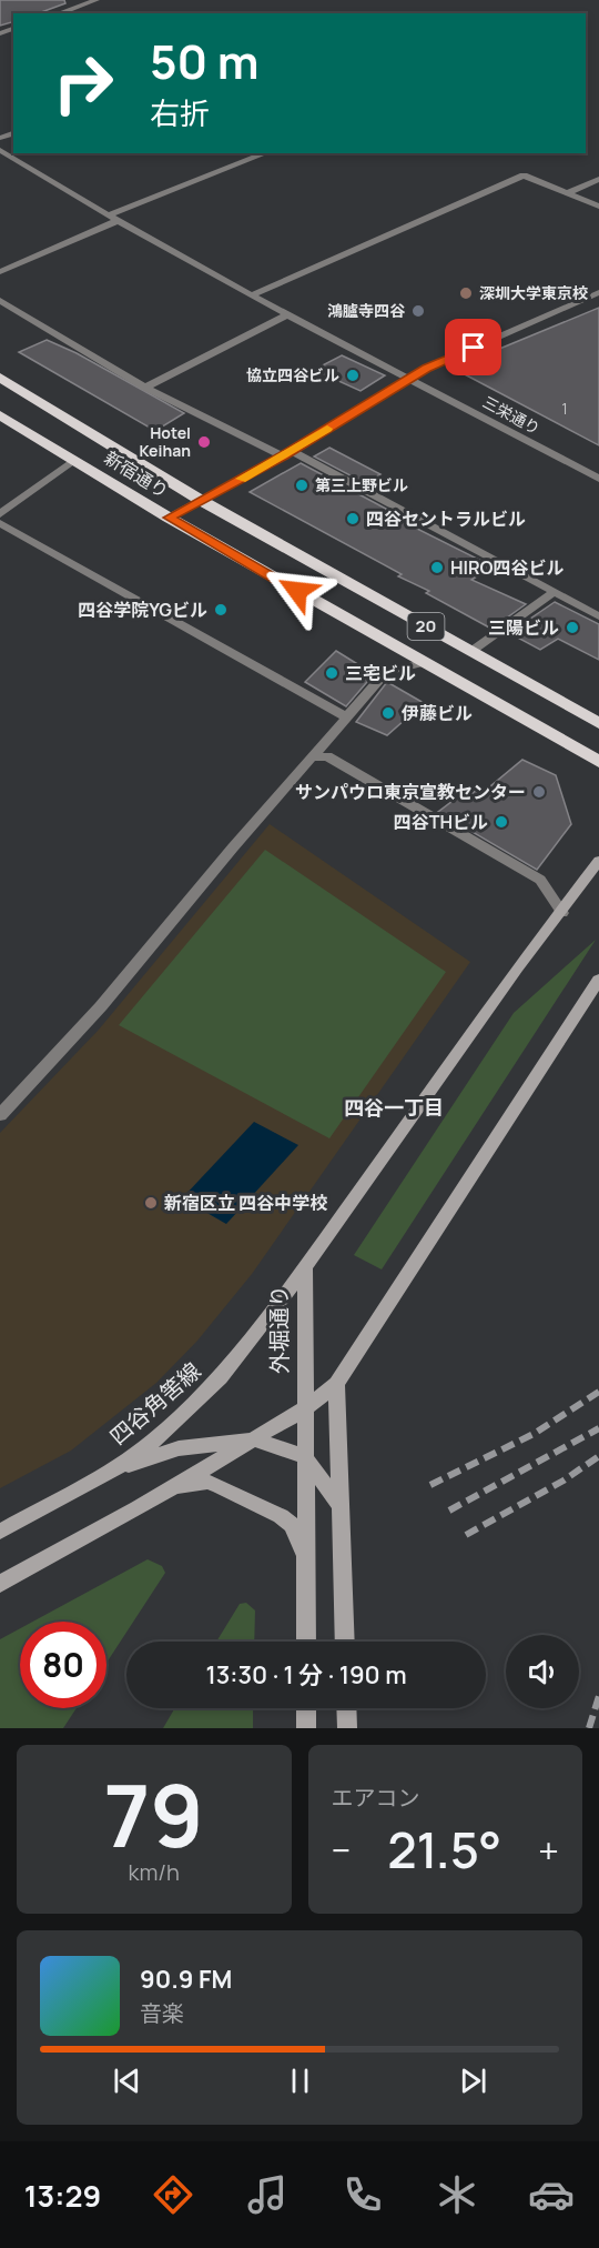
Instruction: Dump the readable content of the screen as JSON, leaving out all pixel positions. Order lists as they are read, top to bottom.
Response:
{
  "streets": {
    "highway": ["新宿通り", "20"],
    "main road": ["外堀通り", "四谷角筈線"],
    "street": ["三栄通り"]
  },
  "crossings": [
    ["外堀通り", "四谷角筈線"]
  ],
  "districts": ["四谷一丁目"],
  "places": [
    "深圳大学東京校",
    "鴻臚寺四谷",
    "協立四谷ビル",
    "Hotel Keihan",
    "第三上野ビル",
    "四谷セントラルビル",
    "HIRO四谷ビル",
    "四谷学院YGビル",
    "三陽ビル",
    "三宅ビル",
    "伊藤ビル",
    "サンパウロ東京宣教センター",
    "四谷THビル",
    "新宿区立 四谷中学校"
  ],
  "house_numbers": ["1"],
  "page": {
    "turn": ["50 m", "右折"],
    "limit": "80",
    "trip": "13:30 · 1 分 · 190 m",
    "tile": [
      ["79", "km/h"],
      "エアコン"
    ],
    "heat": ["−", "21.5°", "+"],
    "song": ["90.9 FM", "音楽"],
    "tabs": "13:29"
  }
}
